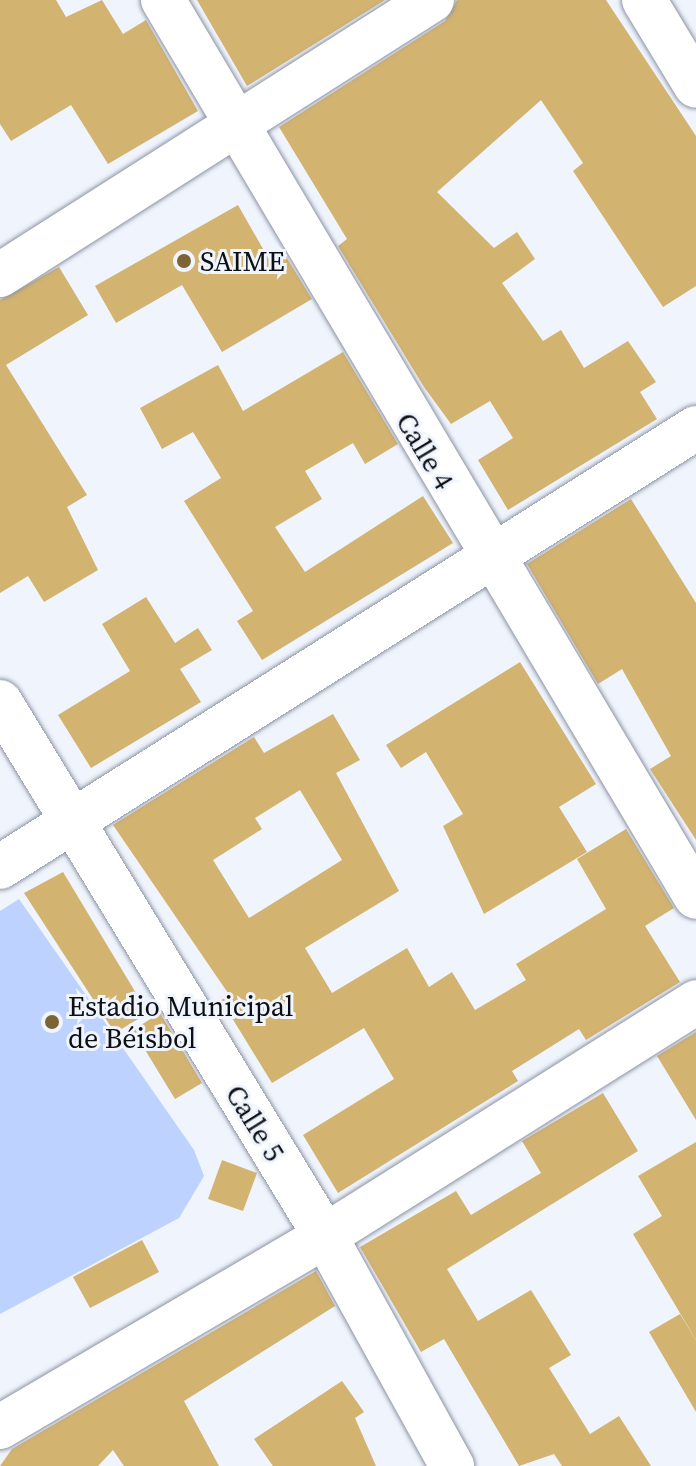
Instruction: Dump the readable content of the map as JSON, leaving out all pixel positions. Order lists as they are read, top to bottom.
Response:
{
  "streets": {
    "street": ["Calle 4", "Calle 5"]
  },
  "places": ["SAIME", "Estadio Municipal de Béisbol"]
}
